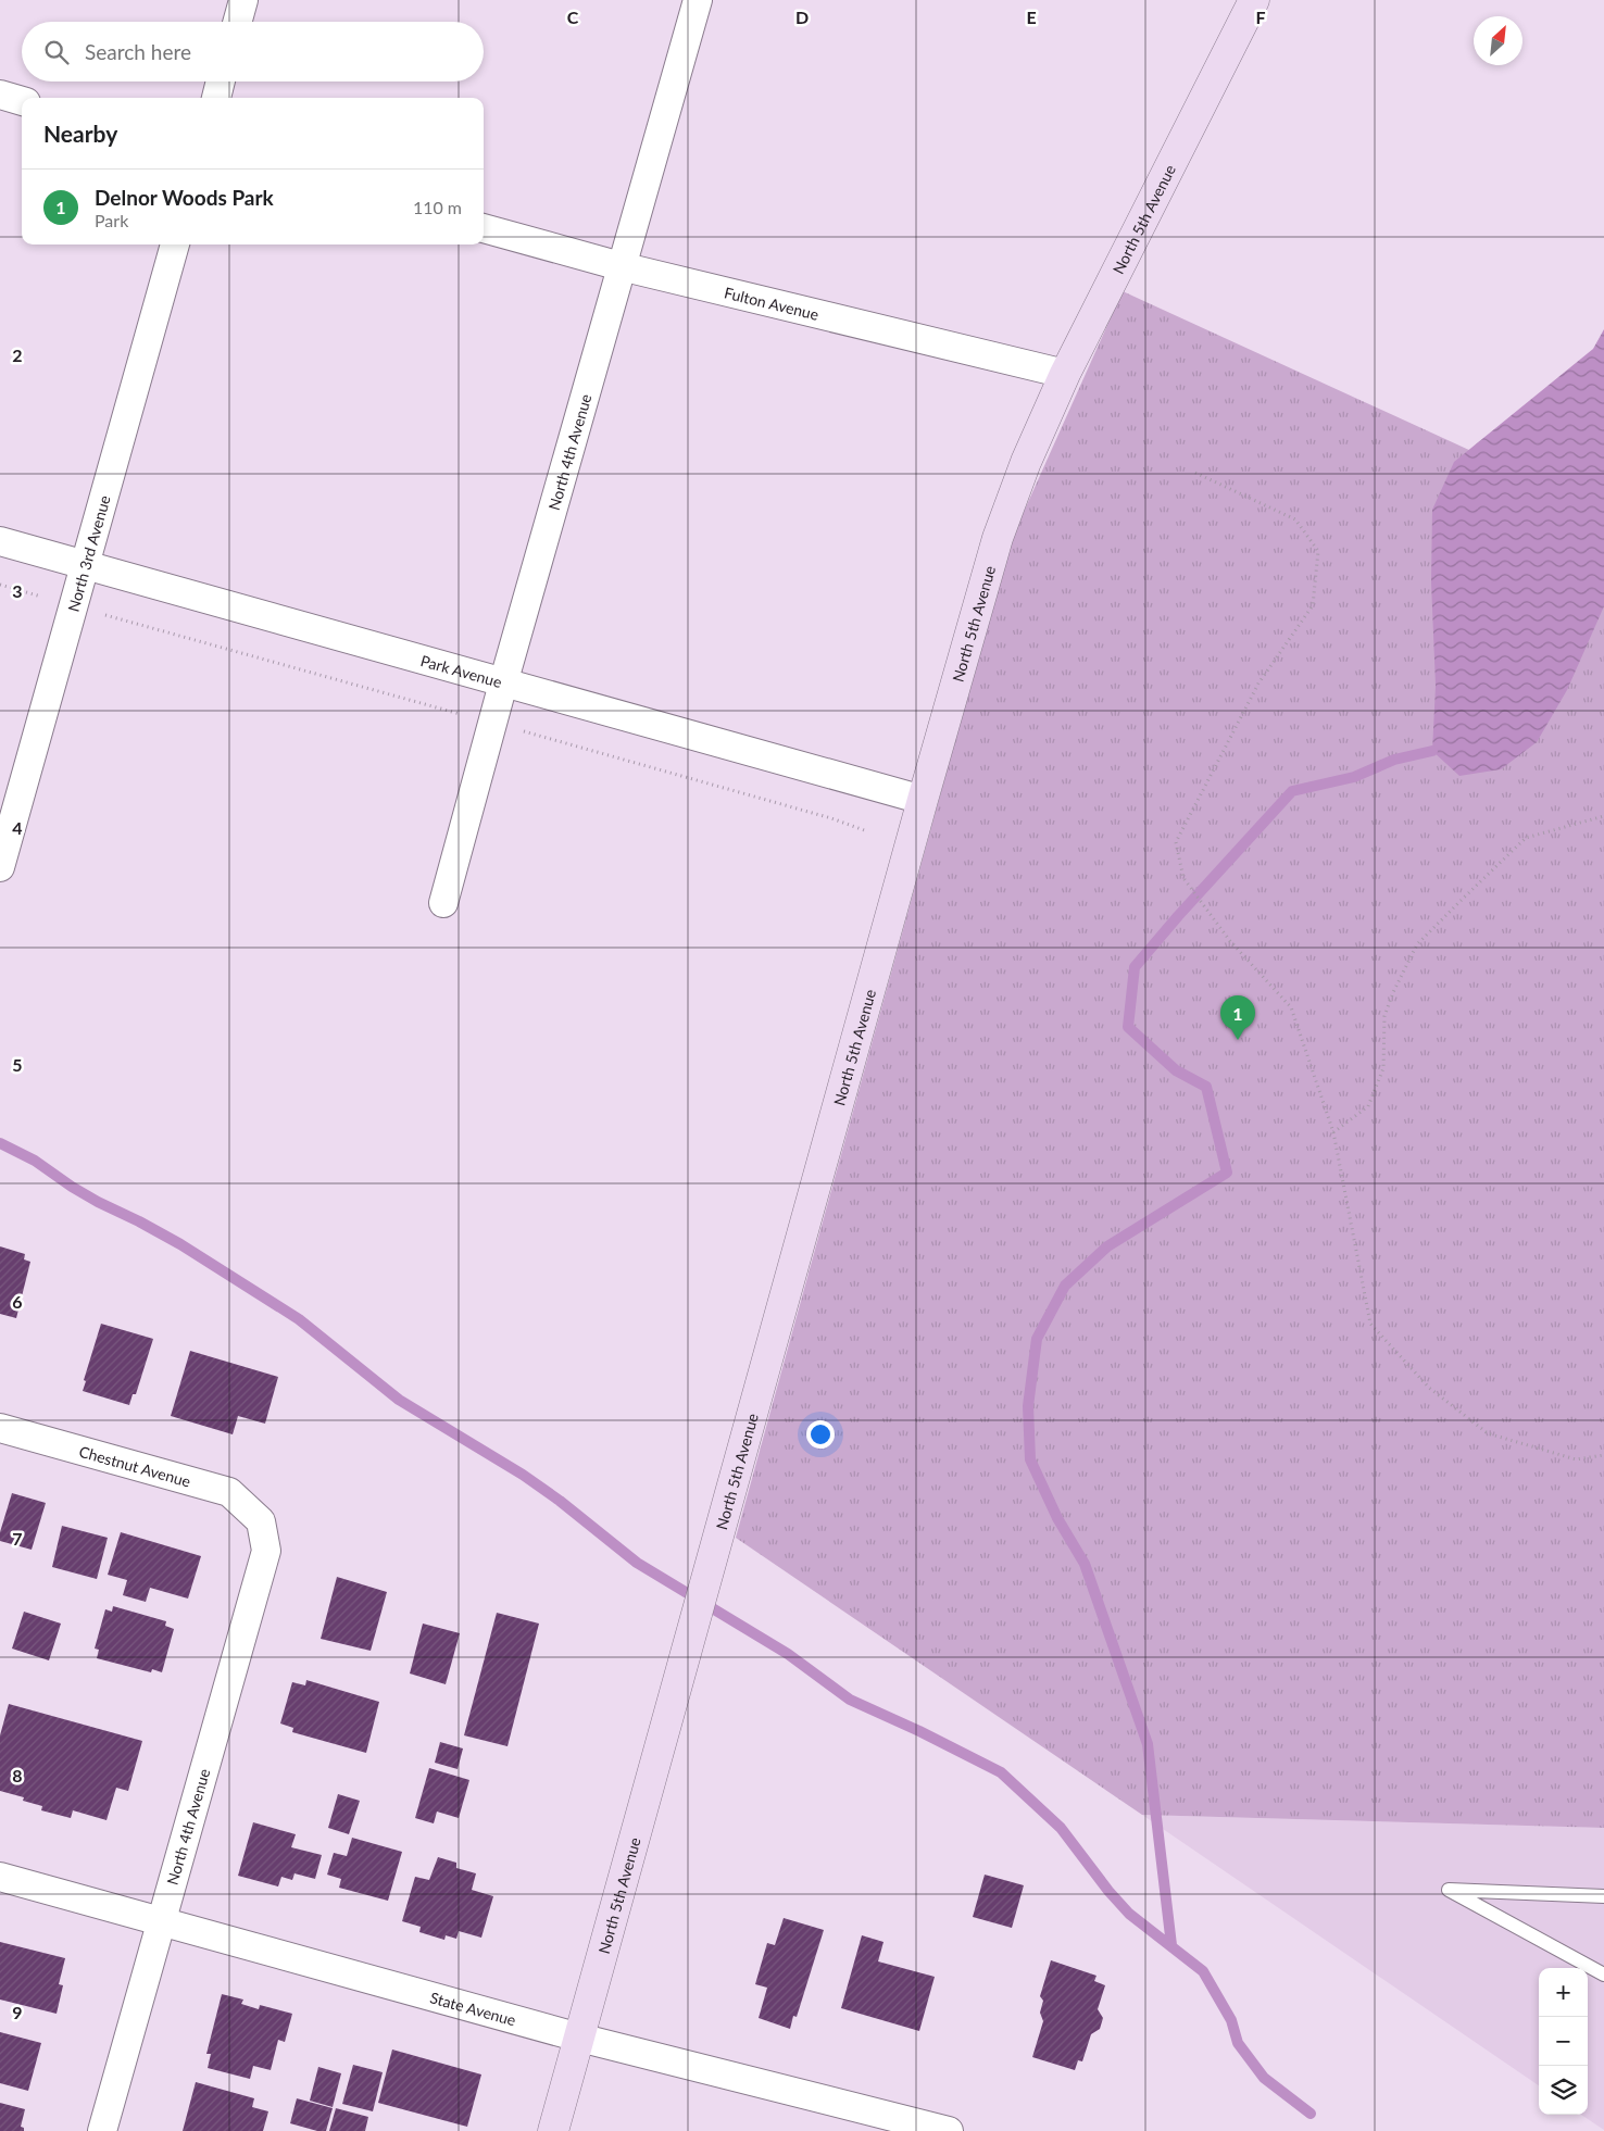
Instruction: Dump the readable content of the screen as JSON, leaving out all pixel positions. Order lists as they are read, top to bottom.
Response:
{
  "streets": {
    "main road": ["North 5th Avenue"],
    "street": [
      "Fulton Avenue",
      "North 4th Avenue",
      "North 3rd Avenue",
      "Park Avenue",
      "Chestnut Avenue",
      "State Avenue"
    ]
  },
  "crossings": [
    ["North 5th Avenue", "Fulton Avenue"],
    ["North 5th Avenue", "Park Avenue"],
    ["North 5th Avenue", "State Avenue"],
    ["Fulton Avenue", "North 4th Avenue"],
    ["North 4th Avenue", "Park Avenue"],
    ["North 4th Avenue", "Chestnut Avenue"],
    ["North 4th Avenue", "State Avenue"],
    ["North 3rd Avenue", "Park Avenue"]
  ],
  "north": "top right",
  "page": {
    "search": "Search here",
    "heading": "Nearby",
    "list": [
      {
        "mark": "1",
        "name": "Delnor Woods Park",
        "note": "Park",
        "value": "110 m"
      }
    ],
    "pins": "1",
    "map_buttons": ["+", "−"]
  },
  "grid": {
    "columns": [
      "C",
      "D",
      "E",
      "F"
    ],
    "rows": [
      "2",
      "3",
      "4",
      "5",
      "6",
      "7",
      "8",
      "9"
    ]
  }
}
